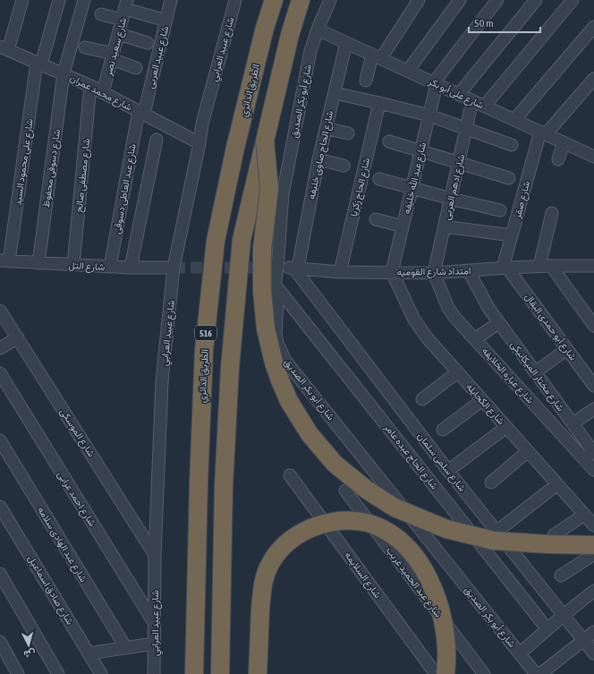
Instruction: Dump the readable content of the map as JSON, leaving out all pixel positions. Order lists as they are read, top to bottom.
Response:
{
  "streets": {
    "highway": ["الطريق الدائري", "516"],
    "street": [
      "شارع سعيد نصر",
      "شارع عبيد العرابي",
      "شارع عبيد العربى",
      "شارع محمد عمران",
      "شارع على أبو بكر",
      "شارع أبو بكر الصديق",
      "شارع الحاج صاوى خليفه",
      "شارع على محمود السيد",
      "شارع دسوقى محفوظ",
      "شارع مصطفى صالح",
      "شارع عبد الله خليفه",
      "شارع الحاج زكريا",
      "شارع ادهم العربى",
      "شارع عبد العاطى دسوقى",
      "شارع صقر",
      "شارع التل",
      "امتداد شارع القوميه",
      "شارع أبو حمدى البقال",
      "شارع عباره الخلايفه",
      "شارع مختار الميكانيكى",
      "شارع الكحايله",
      "شارع الموسكى",
      "شارع الحاج عبده عامر",
      "شارع سلمى سلمان",
      "شارع احمد عرابى",
      "شارع عبد الهادى سلامه",
      "شارع السلايمه",
      "شارع عبد الحميد غريب",
      "شارع صادق اسماعيل"
    ]
  },
  "crossings": [
    ["شارع سعيد نصر", "شارع محمد عمران"],
    ["شارع عبيد العرابي", "شارع محمد عمران"],
    ["شارع عبيد العرابي", "شارع التل"],
    ["شارع عبيد العرابي", "شارع الموسكى"],
    ["شارع عبيد العرابي", "شارع احمد عرابى"],
    ["شارع عبيد العربى", "شارع محمد عمران"],
    ["شارع عبيد العربى", "شارع عبد العاطى دسوقى"],
    ["شارع محمد عمران", "شارع على محمود السيد"],
    ["شارع محمد عمران", "شارع دسوقى محفوظ"],
    ["شارع محمد عمران", "شارع مصطفى صالح"],
    ["شارع محمد عمران", "شارع عبد العاطى دسوقى"],
    ["شارع على أبو بكر", "شارع أبو بكر الصديق"],
    ["شارع على أبو بكر", "شارع الحاج صاوى خليفه"],
    ["شارع على أبو بكر", "شارع عبد الله خليفه"],
    ["شارع على أبو بكر", "شارع ادهم العربى"],
    ["شارع على أبو بكر", "شارع صقر"],
    ["شارع أبو بكر الصديق", "امتداد شارع القوميه"],
    ["شارع أبو بكر الصديق", "شارع الحاج عبده عامر"],
    ["شارع الحاج صاوى خليفه", "امتداد شارع القوميه"],
    ["شارع الحاج صاوى خليفه", "شارع سلمى سلمان"],
    ["شارع على محمود السيد", "شارع التل"],
    ["شارع دسوقى محفوظ", "شارع التل"],
    ["شارع مصطفى صالح", "شارع التل"],
    ["شارع عبد الله خليفه", "امتداد شارع القوميه"],
    ["شارع عبد الله خليفه", "شارع الكحايله"],
    ["شارع الحاج زكريا", "امتداد شارع القوميه"],
    ["شارع ادهم العربى", "امتداد شارع القوميه"],
    ["شارع ادهم العربى", "شارع عباره الخلايفه"],
    ["شارع عبد العاطى دسوقى", "شارع التل"],
    ["شارع صقر", "امتداد شارع القوميه"],
    ["شارع صقر", "شارع أبو حمدى البقال"],
    ["امتداد شارع القوميه", "شارع أبو حمدى البقال"],
    ["امتداد شارع القوميه", "شارع عباره الخلايفه"],
    ["امتداد شارع القوميه", "شارع مختار الميكانيكى"],
    ["امتداد شارع القوميه", "شارع الكحايله"],
    ["امتداد شارع القوميه", "شارع سلمى سلمان"]
  ],
  "scale_bar": "50 m",
  "north": "bottom"
}
